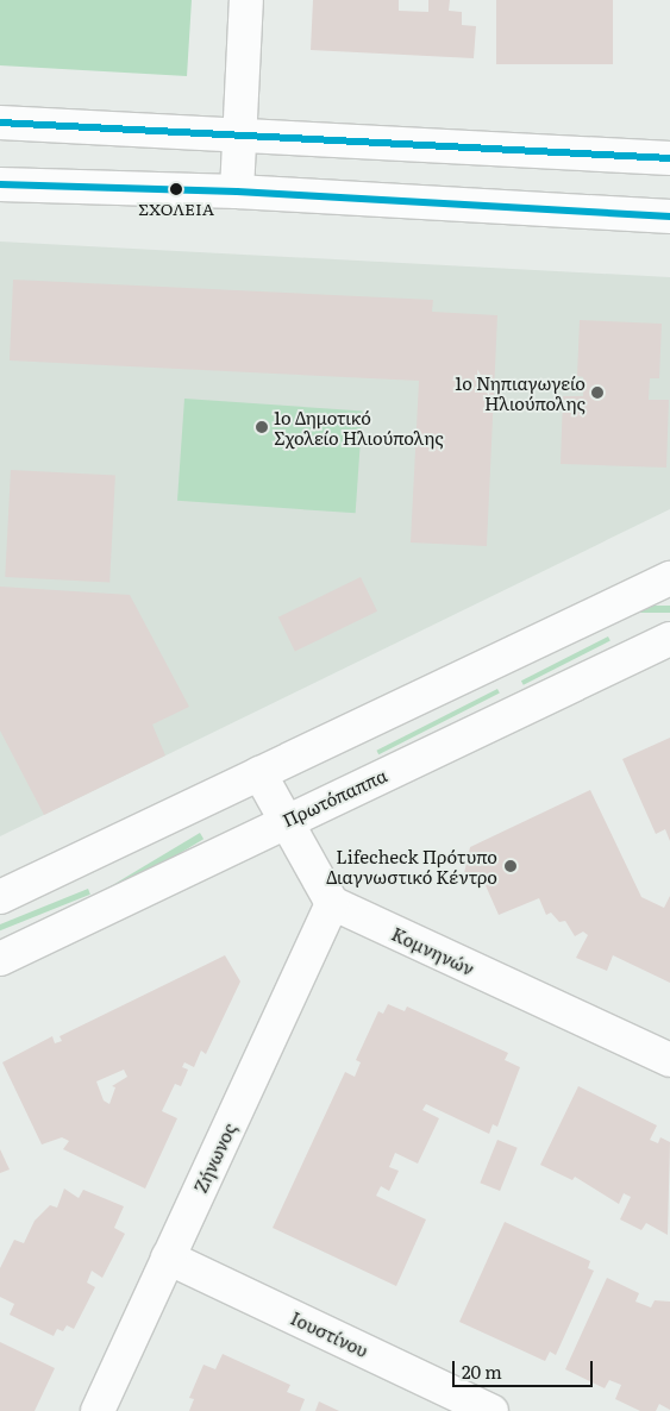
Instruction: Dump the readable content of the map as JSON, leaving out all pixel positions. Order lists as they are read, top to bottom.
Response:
{
  "streets": {
    "street": [
      "Πρωτόπαππα",
      "Κομνηνών",
      "Ζήνωνος",
      "Ιουστίνου"
    ]
  },
  "crossings": [
    ["Κομνηνών", "Ζήνωνος"],
    ["Ζήνωνος", "Ιουστίνου"]
  ],
  "places": [
    "ΣΧΟΛΕΙΑ",
    "1ο Νηπιαγωγείο Ηλιούπολης",
    "1ο Δημοτικό Σχολείο Ηλιούπολης",
    "Lifecheck Πρότυπο Διαγνωστικό Κέντρο"
  ],
  "scale_bar": "20 m"
}
